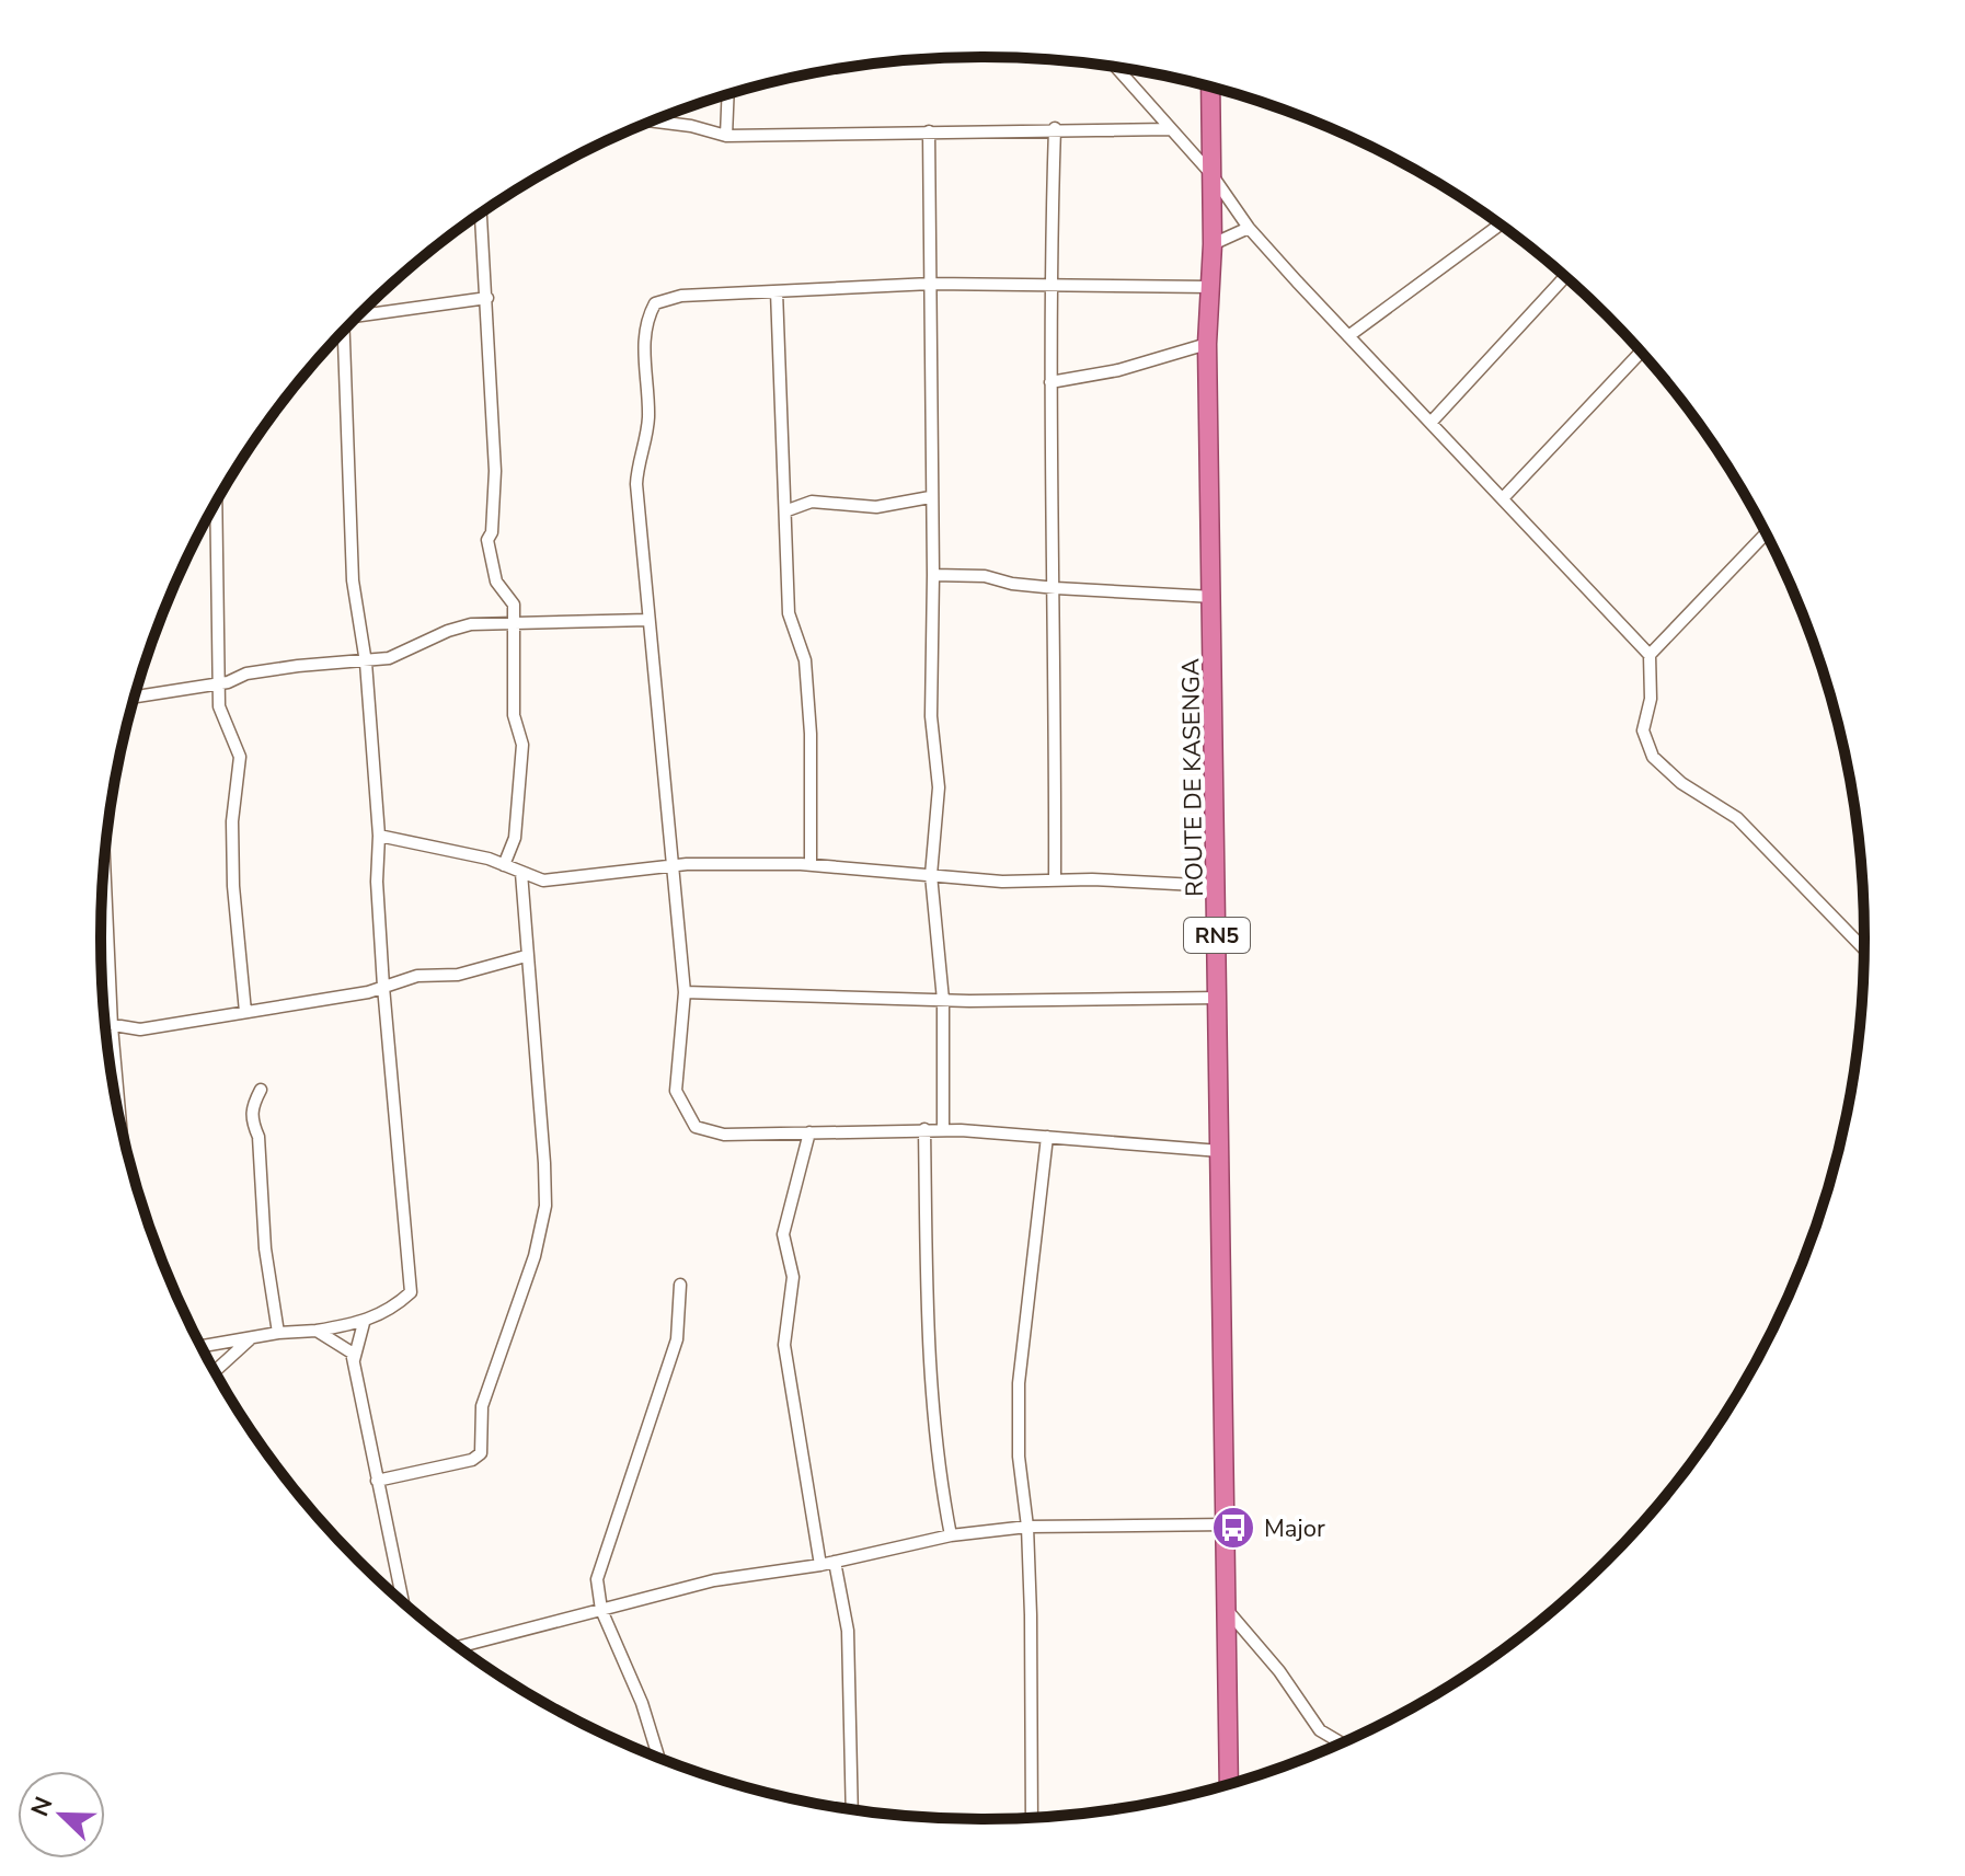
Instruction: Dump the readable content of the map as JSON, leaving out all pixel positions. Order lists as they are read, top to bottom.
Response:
{
  "streets": {
    "highway": ["ROUTE DE KASENGA", "RN5"]
  },
  "places": {
    "bus stop": ["Major"]
  },
  "north": "top left"
}
